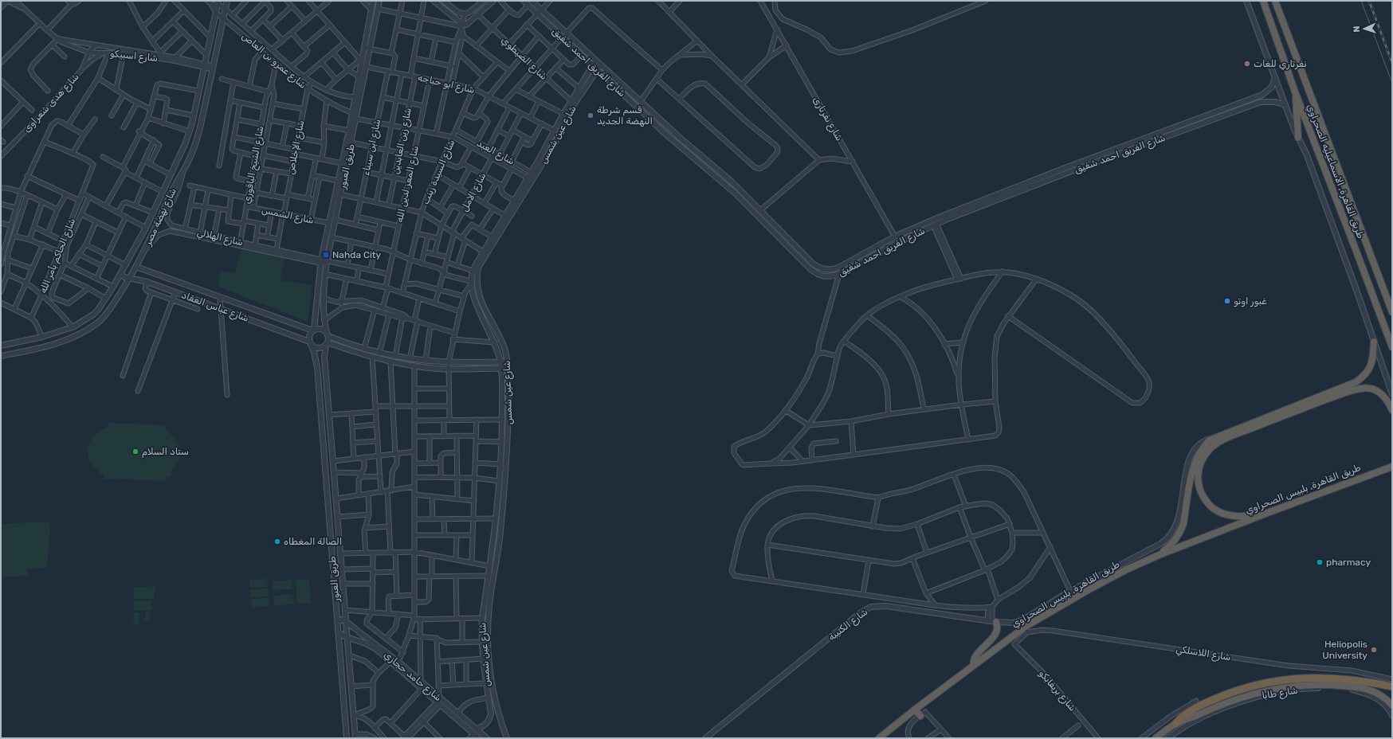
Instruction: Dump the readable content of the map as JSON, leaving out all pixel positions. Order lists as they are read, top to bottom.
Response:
{
  "streets": {
    "highway": ["طريق القاهرة, الاسماعيليه الصحراوي", "طريق القاهرة, بلبيس الصحراوي"],
    "street": [
      "شارع اسبيكو",
      "شارع الضيطوي",
      "شارع عمرو بن العاص",
      "شارع الفريق احمد شفيق",
      "شارع ابو حباجه",
      "شارع هدى شعراوى",
      "شارع نفرتارى",
      "شارع عين شمس",
      "شارع زين العابدين",
      "شارع الإخلاص",
      "شارع ابن سيناء",
      "شارع العبد",
      "شارع الشيخ الباقوري",
      "طريق العبور",
      "شارع السيدة زينب",
      "شارع المعز لدين الله",
      "شارع الامل",
      "شارع الشمس",
      "شارع نهضة مصر",
      "شارع الهلالي",
      "شارع الحاكم بأمر الله",
      "شارع عباس العقاد",
      "شارع الكتيبة",
      "شارع اللاسلكي",
      "شارع حامد حجازي",
      "شارع بريفابكو",
      "شارع طابا"
    ]
  },
  "crossings": [
    ["شارع اسبيكو", "شارع هدى شعراوى"],
    ["شارع اسبيكو", "شارع نهضة مصر"],
    ["شارع الضيطوي", "شارع عين شمس"],
    ["شارع عمرو بن العاص", "شارع الإخلاص"],
    ["شارع عمرو بن العاص", "شارع الشيخ الباقوري"],
    ["شارع عمرو بن العاص", "طريق العبور"],
    ["شارع عمرو بن العاص", "شارع نهضة مصر"],
    ["شارع الفريق احمد شفيق", "شارع نفرتارى"],
    ["شارع الفريق احمد شفيق", "شارع عين شمس"],
    ["شارع ابو حباجه", "شارع عين شمس"],
    ["شارع ابو حباجه", "شارع زين العابدين"],
    ["شارع ابو حباجه", "شارع ابن سيناء"],
    ["شارع ابو حباجه", "طريق العبور"],
    ["شارع ابو حباجه", "شارع السيدة زينب"],
    ["شارع ابو حباجه", "شارع المعز لدين الله"],
    ["شارع عين شمس", "شارع العبد"],
    ["شارع عين شمس", "شارع حامد حجازي"],
    ["شارع زين العابدين", "شارع العبد"],
    ["شارع الإخلاص", "شارع الشمس"],
    ["شارع الإخلاص", "شارع الهلالي"],
    ["شارع ابن سيناء", "شارع العبد"],
    ["شارع العبد", "طريق العبور"],
    ["شارع العبد", "شارع السيدة زينب"],
    ["شارع العبد", "شارع المعز لدين الله"],
    ["شارع العبد", "شارع الامل"],
    ["شارع الشيخ الباقوري", "شارع الشمس"],
    ["شارع الشيخ الباقوري", "شارع الهلالي"],
    ["طريق العبور", "شارع الشمس"],
    ["طريق العبور", "شارع الهلالي"],
    ["طريق العبور", "شارع عباس العقاد"],
    ["طريق العبور", "شارع حامد حجازي"],
    ["شارع المعز لدين الله", "شارع الهلالي"],
    ["شارع نهضة مصر", "شارع الهلالي"],
    ["شارع نهضة مصر", "شارع عباس العقاد"],
    ["طريق القاهرة, بلبيس الصحراوي", "شارع اللاسلكي"],
    ["طريق القاهرة, بلبيس الصحراوي", "شارع بريفابكو"],
    ["شارع اللاسلكي", "شارع بريفابكو"]
  ],
  "places": {
    "other": [
      "نفرتاري للغات",
      "قسم شرطة النهضة الجديد",
      "غبور اوتو",
      "ستاد السلام",
      "الصالة المغطاه",
      "pharmacy",
      "Heliopolis University"
    ],
    "transit": ["Nahda City"]
  },
  "north": "left"
}
